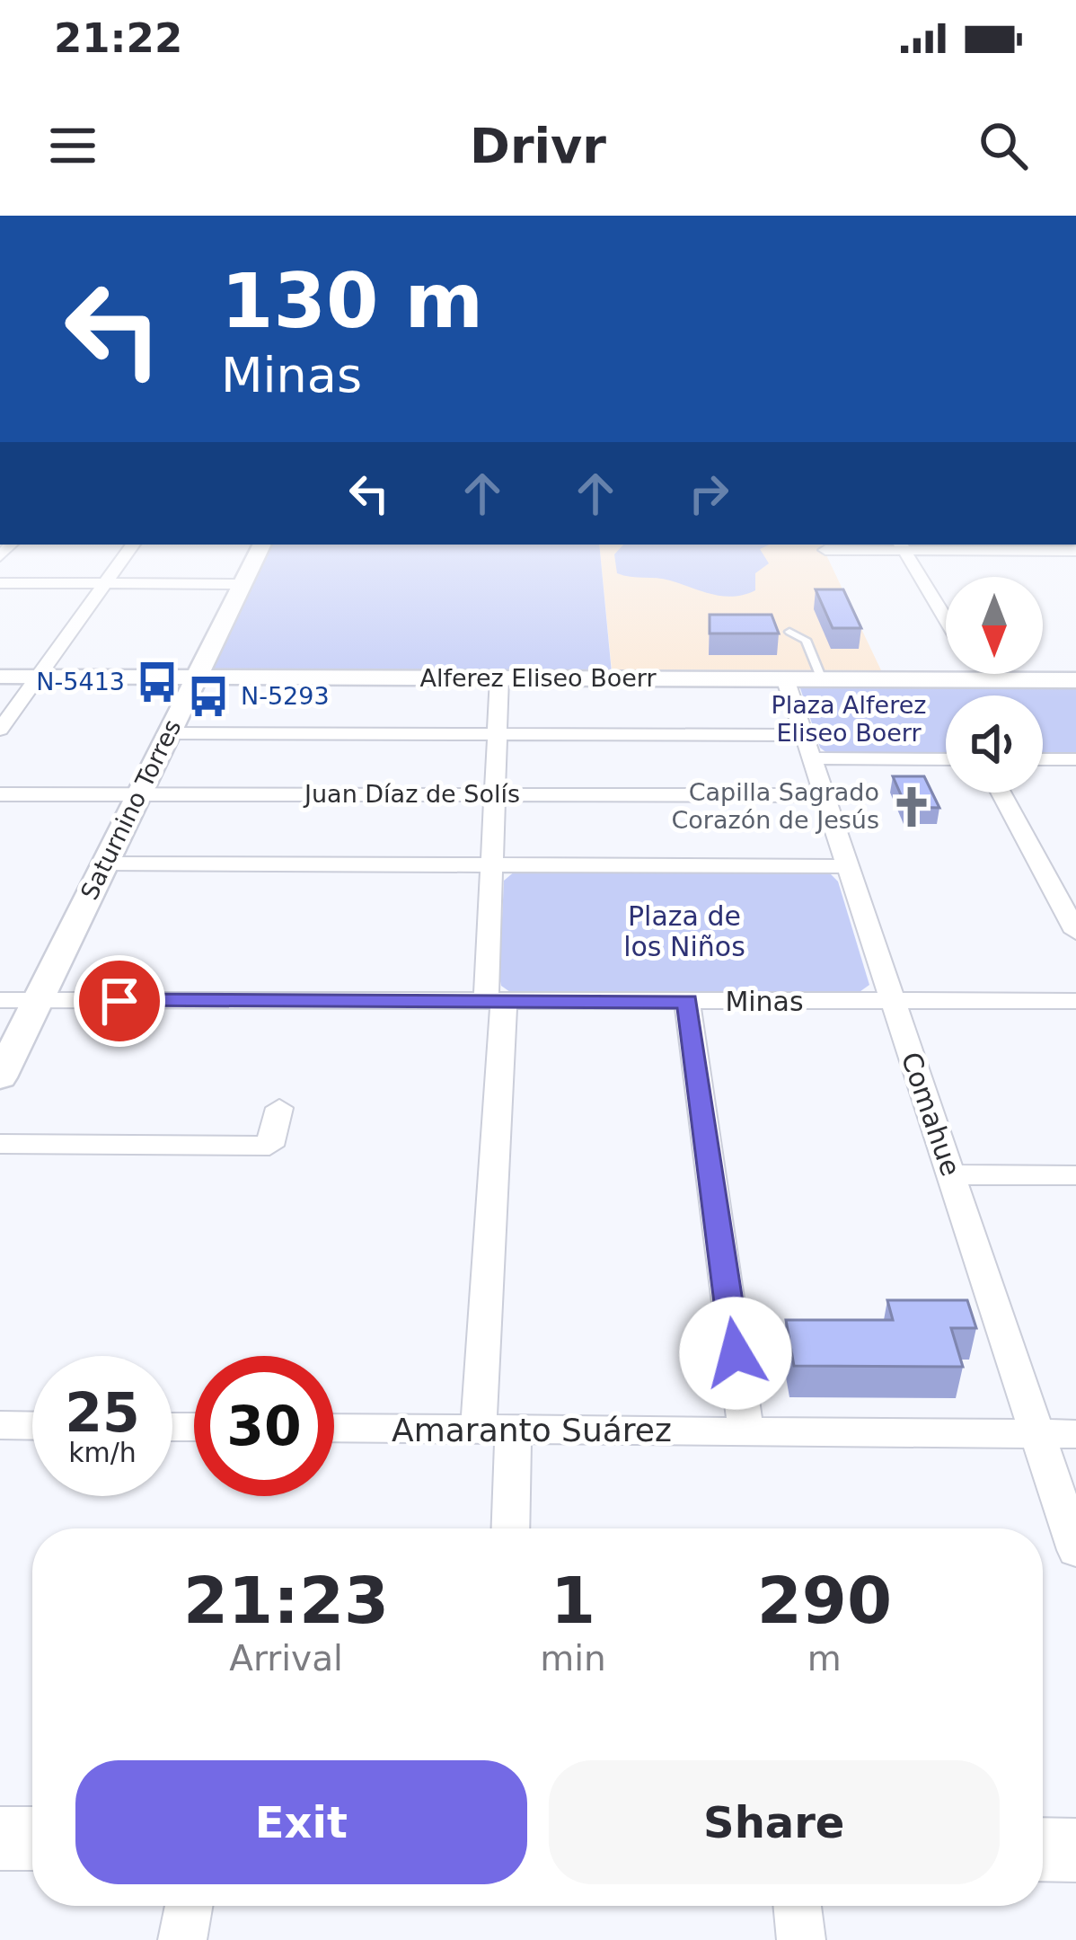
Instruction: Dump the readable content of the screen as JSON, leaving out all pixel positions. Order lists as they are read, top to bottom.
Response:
{
  "streets": {
    "street": [
      "Alferez Eliseo Boerr",
      "Juan Díaz de Solís",
      "Saturnino Torres",
      "Minas",
      "Comahue",
      "Amaranto Suárez"
    ]
  },
  "crossings": [
    ["Alferez Eliseo Boerr", "Saturnino Torres"],
    ["Alferez Eliseo Boerr", "Comahue"],
    ["Juan Díaz de Solís", "Saturnino Torres"],
    ["Juan Díaz de Solís", "Comahue"],
    ["Saturnino Torres", "Minas"],
    ["Minas", "Comahue"],
    ["Comahue", "Amaranto Suárez"]
  ],
  "parks": ["Plaza Alferez Eliseo Boerr", "Plaza de los Niños"],
  "places": {
    "bus stop": ["N-5413", "N-5293"],
    "church": ["Capilla Sagrado Corazón de Jesús"]
  },
  "north": "bottom",
  "page": {
    "status": "21:22",
    "header": "Drivr",
    "turn": ["130 m", "Minas"],
    "speed": "25 km/h",
    "limit": "30",
    "eta": [
      "21:23",
      "Arrival",
      "1",
      "min",
      "290",
      "m"
    ],
    "buttons": ["Exit", "Share"]
  }
}
